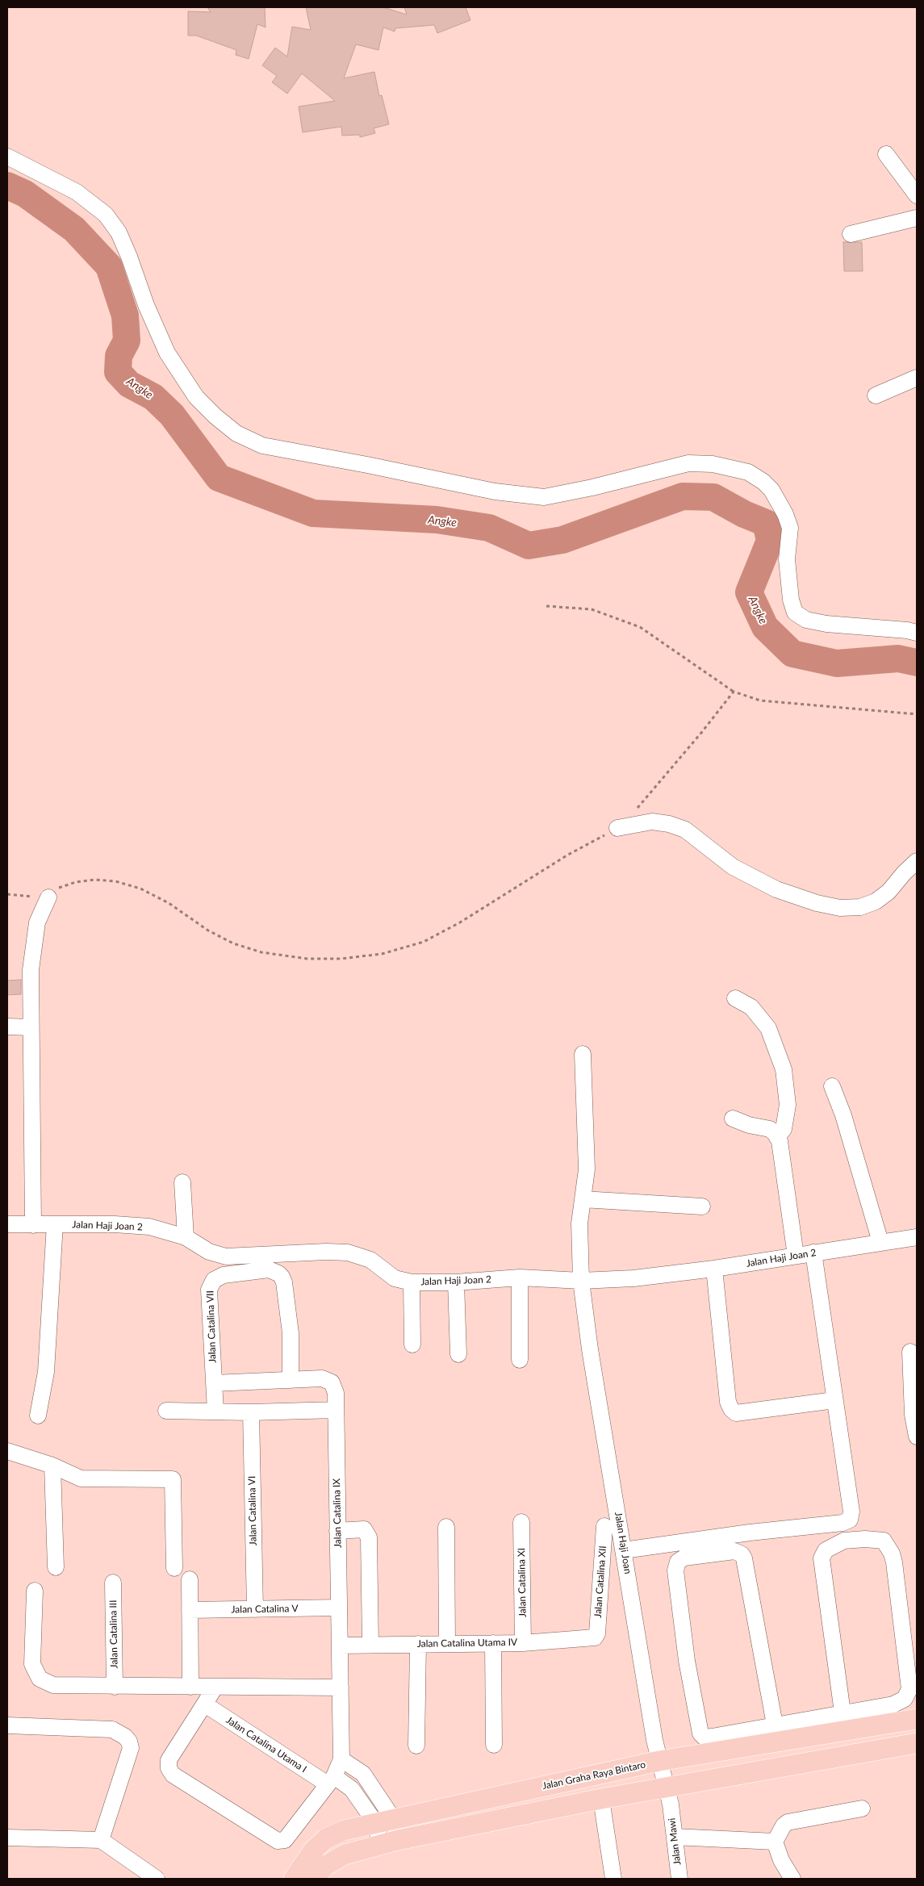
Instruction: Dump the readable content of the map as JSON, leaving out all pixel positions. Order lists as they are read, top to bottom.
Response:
{
  "streets": {
    "main road": ["Jalan Graha Raya Bintaro"],
    "street": [
      "Jalan Haji Joan 2",
      "Jalan Catalina VII",
      "Jalan Catalina VI",
      "Jalan Catalina IX",
      "Jalan Haji Joan",
      "Jalan Catalina XII",
      "Jalan Catalina XI",
      "Jalan Catalina V",
      "Jalan Catalina III",
      "Jalan Catalina Utama IV",
      "Jalan Catalina Utama I",
      "Jalan Mawi"
    ]
  },
  "crossings": [
    ["Jalan Haji Joan 2", "Jalan Haji Joan"],
    ["Jalan Catalina VII", "Jalan Catalina IX"],
    ["Jalan Catalina VI", "Jalan Catalina V"],
    ["Jalan Catalina IX", "Jalan Catalina V"],
    ["Jalan Catalina IX", "Jalan Catalina Utama IV"],
    ["Jalan Haji Joan", "Jalan Graha Raya Bintaro"],
    ["Jalan Haji Joan", "Jalan Mawi"],
    ["Jalan Catalina XII", "Jalan Catalina Utama IV"],
    ["Jalan Catalina XI", "Jalan Catalina Utama IV"],
    ["Jalan Catalina Utama I", "Jalan Graha Raya Bintaro"]
  ],
  "water": ["Angke"]
}
